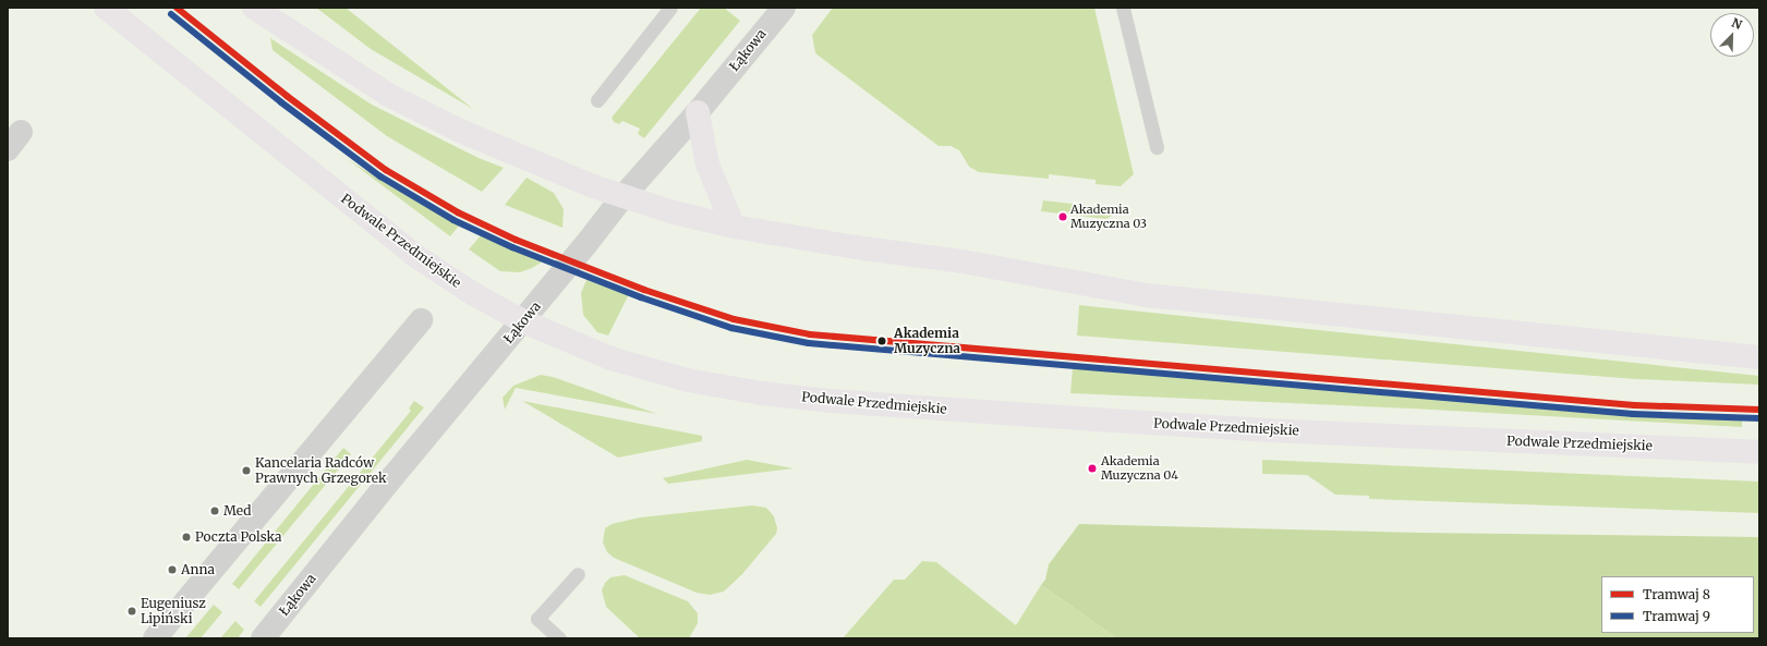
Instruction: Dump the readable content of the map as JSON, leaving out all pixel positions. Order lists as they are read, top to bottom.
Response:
{
  "streets": {
    "main road": ["Podwale Przedmiejskie"],
    "street": ["Łąkowa"]
  },
  "crossings": [
    ["Łąkowa", "Podwale Przedmiejskie"]
  ],
  "places": [
    "Akademia Muzyczna 03",
    "Akademia Muzyczna",
    "Akademia Muzyczna 04",
    "Kancelaria Radców Prawnych Grzegorek",
    "Med",
    "Poczta Polska",
    "Anna",
    "Eugeniusz Lipiński"
  ],
  "lines": ["tram line 8", "tram line 9"],
  "legend": ["Tramwaj 8", "Tramwaj 9"],
  "north": "top right"
}
